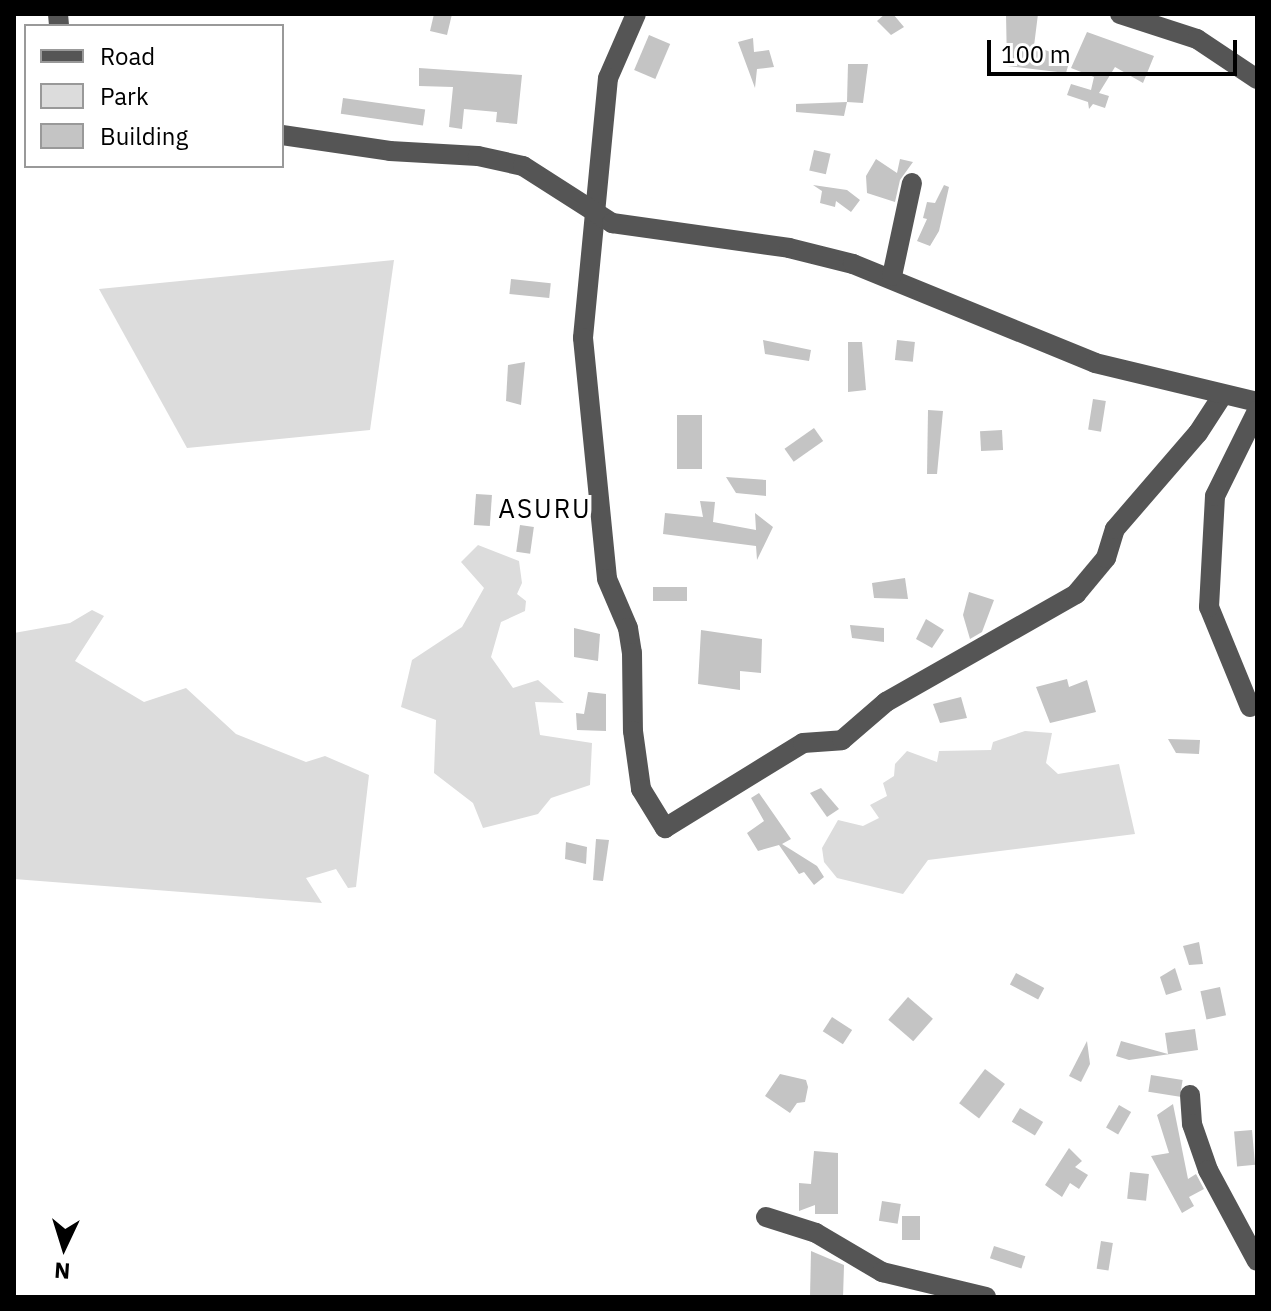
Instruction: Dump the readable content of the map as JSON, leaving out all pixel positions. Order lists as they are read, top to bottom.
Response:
{
  "districts": ["ASURU"],
  "legend": ["Road", "Park", "Building"],
  "scale_bar": "100 m",
  "north": "bottom"
}
